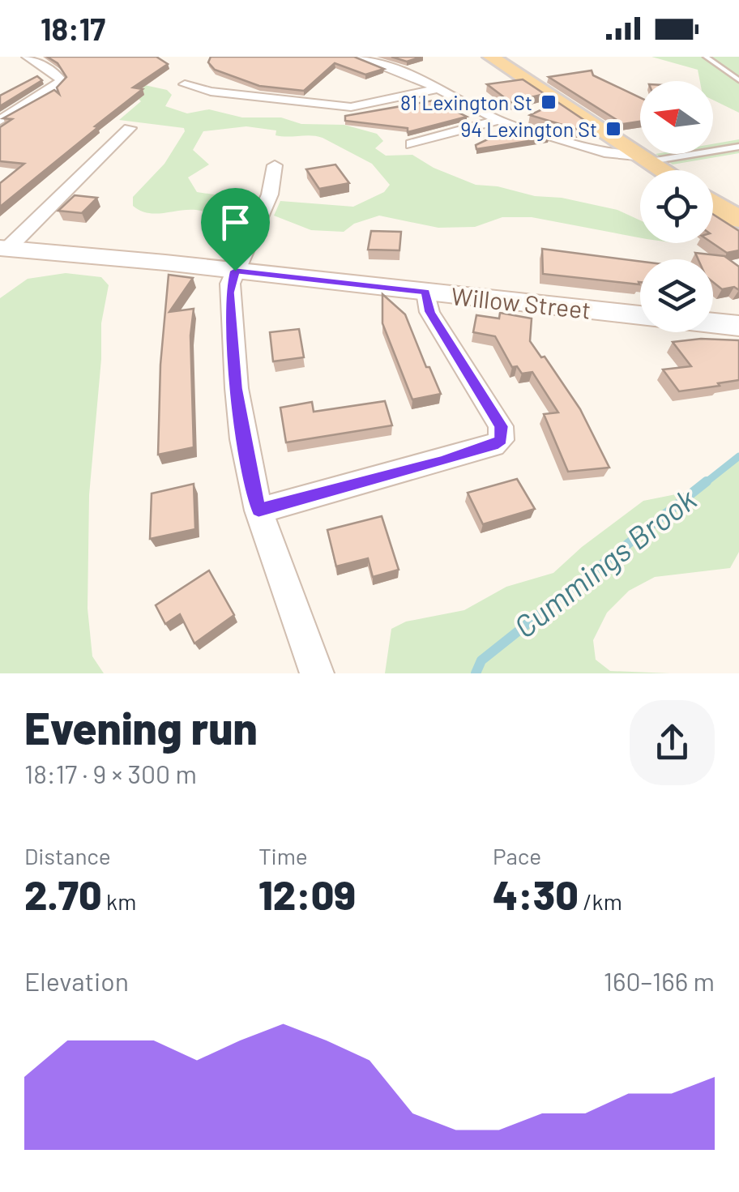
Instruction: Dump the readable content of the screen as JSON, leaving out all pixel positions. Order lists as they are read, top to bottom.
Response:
{
  "streets": {
    "street": ["Willow Street"]
  },
  "water": ["Cummings Brook"],
  "places": {
    "transit": ["81 Lexington St", "94 Lexington St"]
  },
  "north": "left",
  "page": {
    "status": "18:17",
    "heading": ["Evening run", "18:17 · 9 × 300 m"],
    "stats": [
      ["Distance", "2.70 km"],
      ["Time", "12:09"],
      ["Pace", "4:30 /km"]
    ],
    "chart": ["Elevation", "160–166 m"]
  }
}
